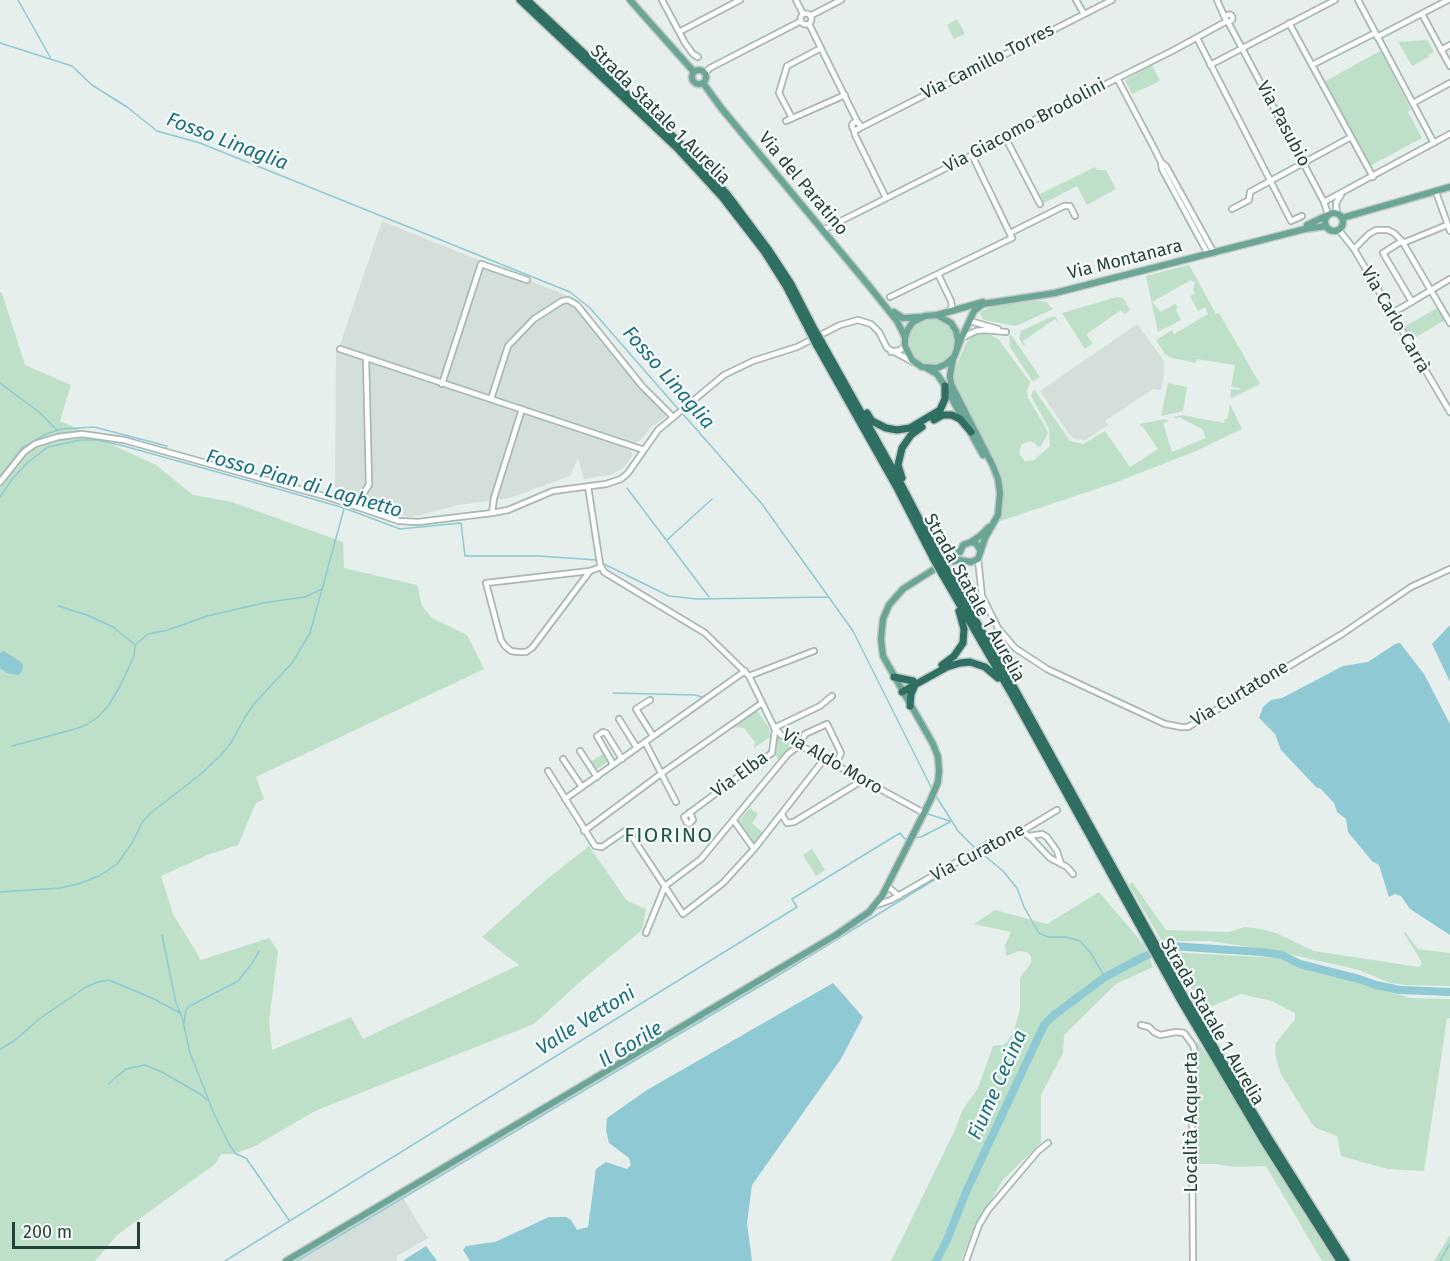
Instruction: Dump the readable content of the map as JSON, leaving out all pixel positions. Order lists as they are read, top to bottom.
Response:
{
  "streets": {
    "highway": ["Strada Statale 1 Aurelia"],
    "main road": ["Via del Paratino", "Via Montanara"],
    "street": [
      "Via Camillo Torres",
      "Via Pasubio",
      "Via Giacomo Brodolini",
      "Via Carlo Carrà",
      "Via Curtatone",
      "Via Aldo Moro",
      "Via Elba",
      "Via Curatone",
      "Località Acquerta"
    ]
  },
  "crossings": [
    ["Via Pasubio", "Via Giacomo Brodolini"],
    ["Via Pasubio", "Via Montanara"],
    ["Via Pasubio", "Via Carlo Carrà"],
    ["Via Giacomo Brodolini", "Via del Paratino"],
    ["Via Montanara", "Via Carlo Carrà"],
    ["Via Aldo Moro", "Via Elba"]
  ],
  "districts": ["FIORINO"],
  "water": [
    "Fosso Linaglia",
    "Fosso Pian di Laghetto",
    "Valle Vettoni",
    "Il Gorile",
    "Fiume Cecina"
  ],
  "scale_bar": "200 m"
}
